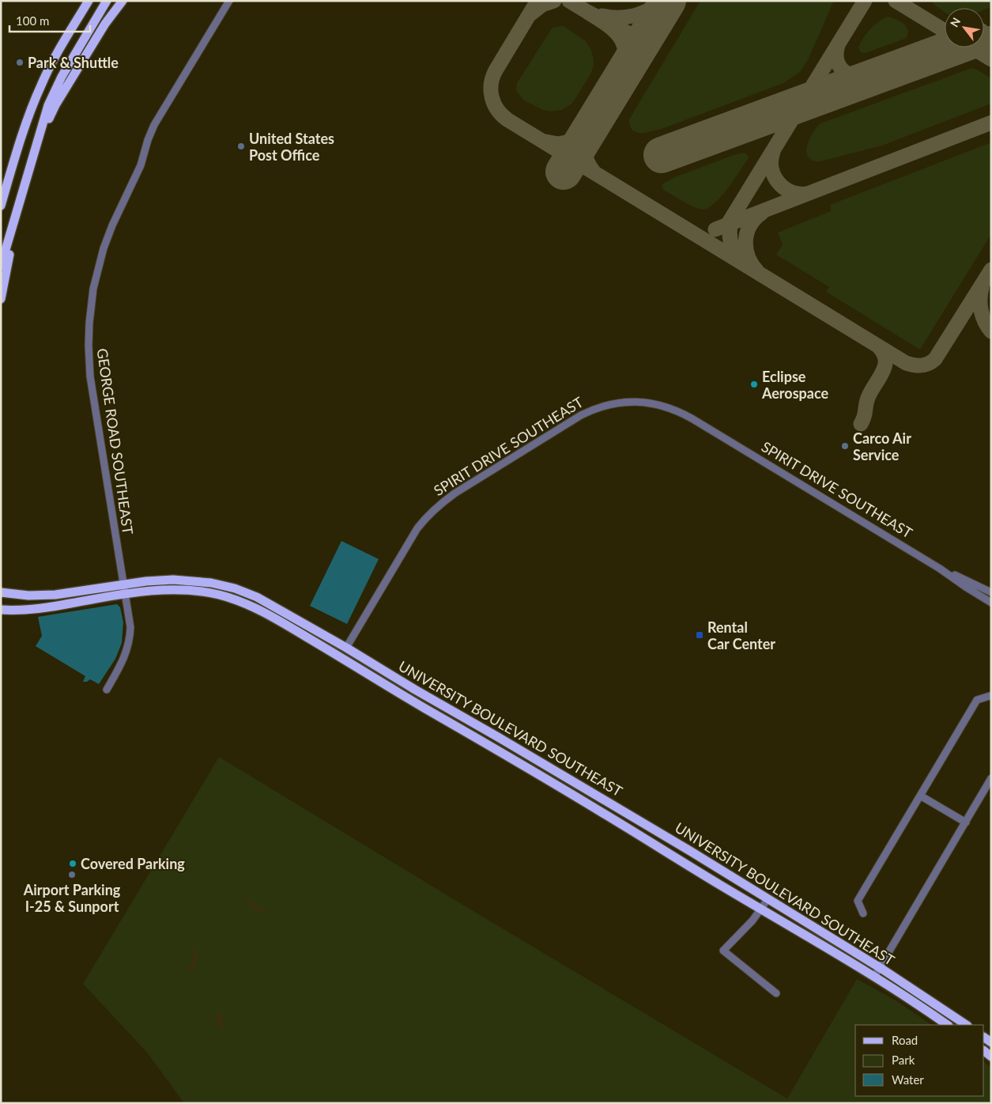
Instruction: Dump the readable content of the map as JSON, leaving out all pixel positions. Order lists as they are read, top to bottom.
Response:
{
  "streets": {
    "main road": ["SPIRIT DRIVE SOUTHEAST", "UNIVERSITY BOULEVARD SOUTHEAST"],
    "street": ["GEORGE ROAD SOUTHEAST"]
  },
  "crossings": [
    ["GEORGE ROAD SOUTHEAST", "UNIVERSITY BOULEVARD SOUTHEAST"],
    ["SPIRIT DRIVE SOUTHEAST", "UNIVERSITY BOULEVARD SOUTHEAST"]
  ],
  "places": {
    "other": [
      "Park & Shuttle",
      "United States Post Office",
      "Eclipse Aerospace",
      "Carco Air Service",
      "Covered Parking",
      "Airport Parking I-25 & Sunport"
    ],
    "transit": ["Rental Car Center"]
  },
  "legend": ["Road", "Park", "Water"],
  "scale_bar": "100 m",
  "north": "top left"
}
